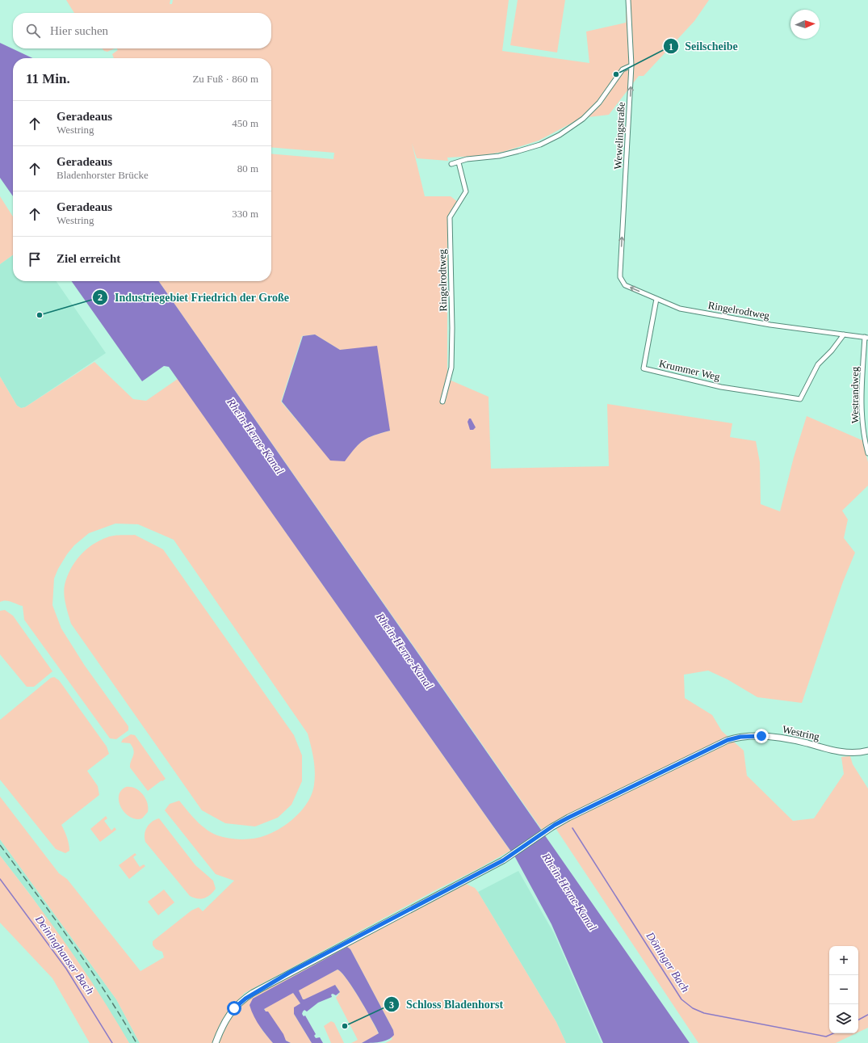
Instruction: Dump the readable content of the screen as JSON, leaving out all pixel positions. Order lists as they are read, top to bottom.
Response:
{
  "streets": {
    "main road": ["Westring"],
    "street": [
      "Wewelingstraße",
      "Ringelrodtweg",
      "Krummer Weg",
      "Westrandweg"
    ]
  },
  "crossings": [
    ["Wewelingstraße", "Ringelrodtweg"],
    ["Ringelrodtweg", "Krummer Weg"],
    ["Ringelrodtweg", "Westrandweg"]
  ],
  "one_way": ["Wewelingstraße"],
  "water": ["Rhein-Herne-Kanal", "Deininghauser Bach", "Döninger Bach"],
  "places": ["Seilscheibe", "Industriegebiet Friedrich der Große", "Schloss Bladenhorst"],
  "north": "right",
  "page": {
    "search": "Hier suchen",
    "heading": ["11 Min.", "Zu Fuß · 860 m"],
    "list": [
      ["Geradeaus", "Westring", "450 m"],
      ["Geradeaus", "Bladenhorster Brücke", "80 m"],
      ["Geradeaus", "Westring", "330 m"],
      "Ziel erreicht"
    ],
    "map_buttons": ["+", "−"]
  }
}
